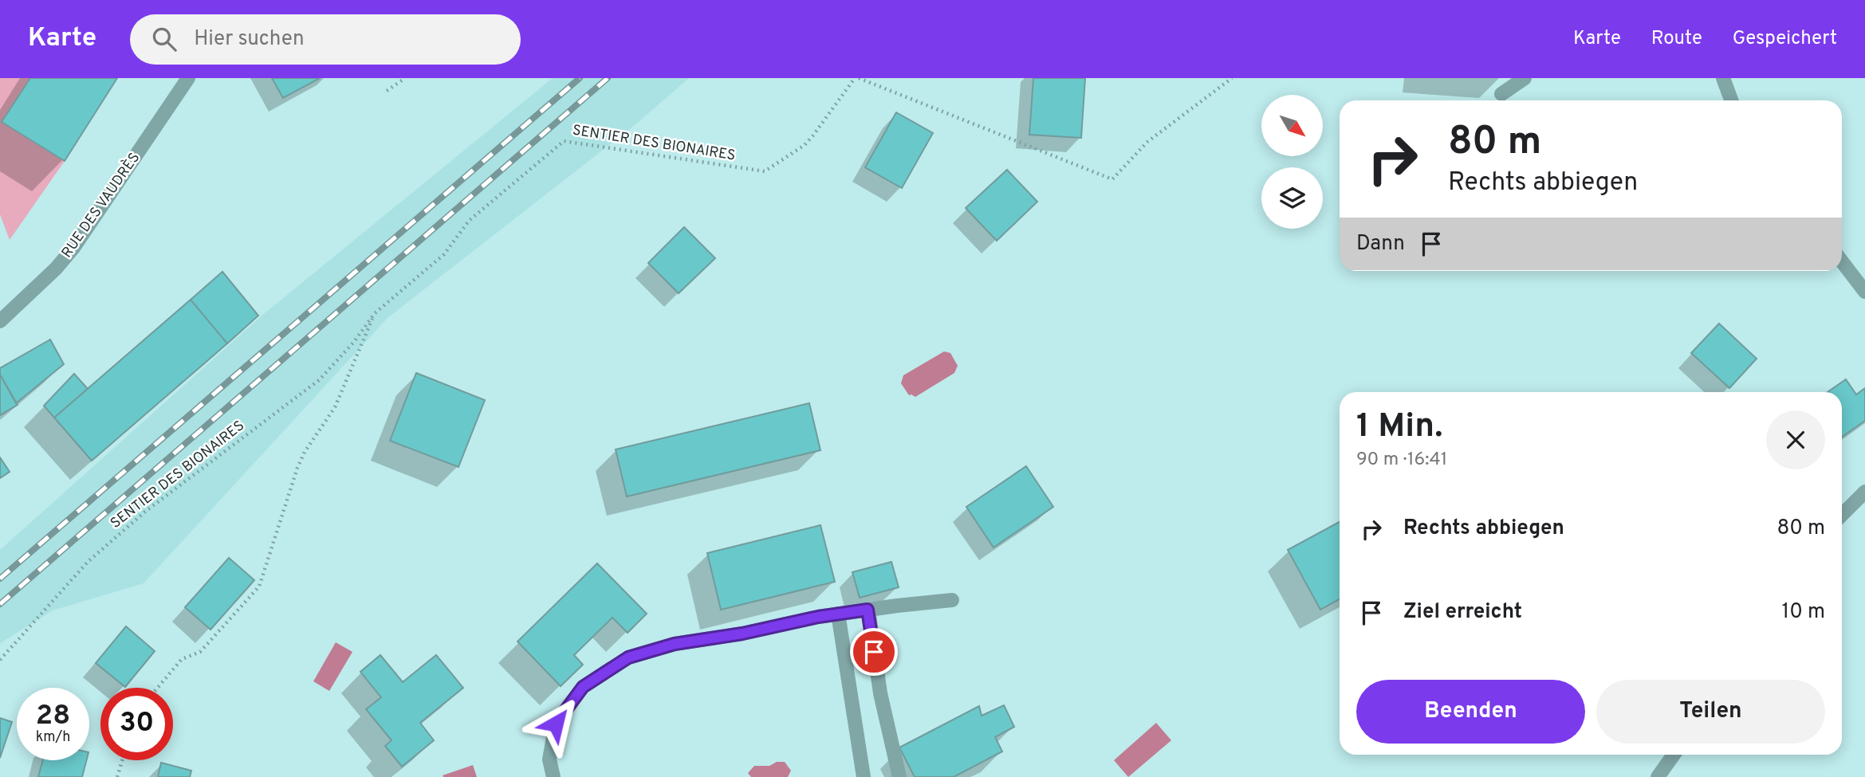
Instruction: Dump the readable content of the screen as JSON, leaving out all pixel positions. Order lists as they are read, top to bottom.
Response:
{
  "streets": {
    "street": ["RUE DES VAUDRÈS"],
    "path": ["SENTIER DES BIONAIRES"]
  },
  "north": "bottom right",
  "page": {
    "header": "Karte",
    "search": "Hier suchen",
    "nav": ["Karte", "Route", "Gespeichert"],
    "turn": ["80 m", "Rechts abbiegen"],
    "then": "Dann",
    "heading": ["1 Min.", "90 m · 16:41"],
    "list": [
      {
        "name": "Rechts abbiegen",
        "value": "80 m"
      },
      {
        "name": "Ziel erreicht",
        "value": "10 m"
      }
    ],
    "buttons": ["Beenden", "Teilen"],
    "speed": "28 km/h",
    "limit": "30"
  }
}
